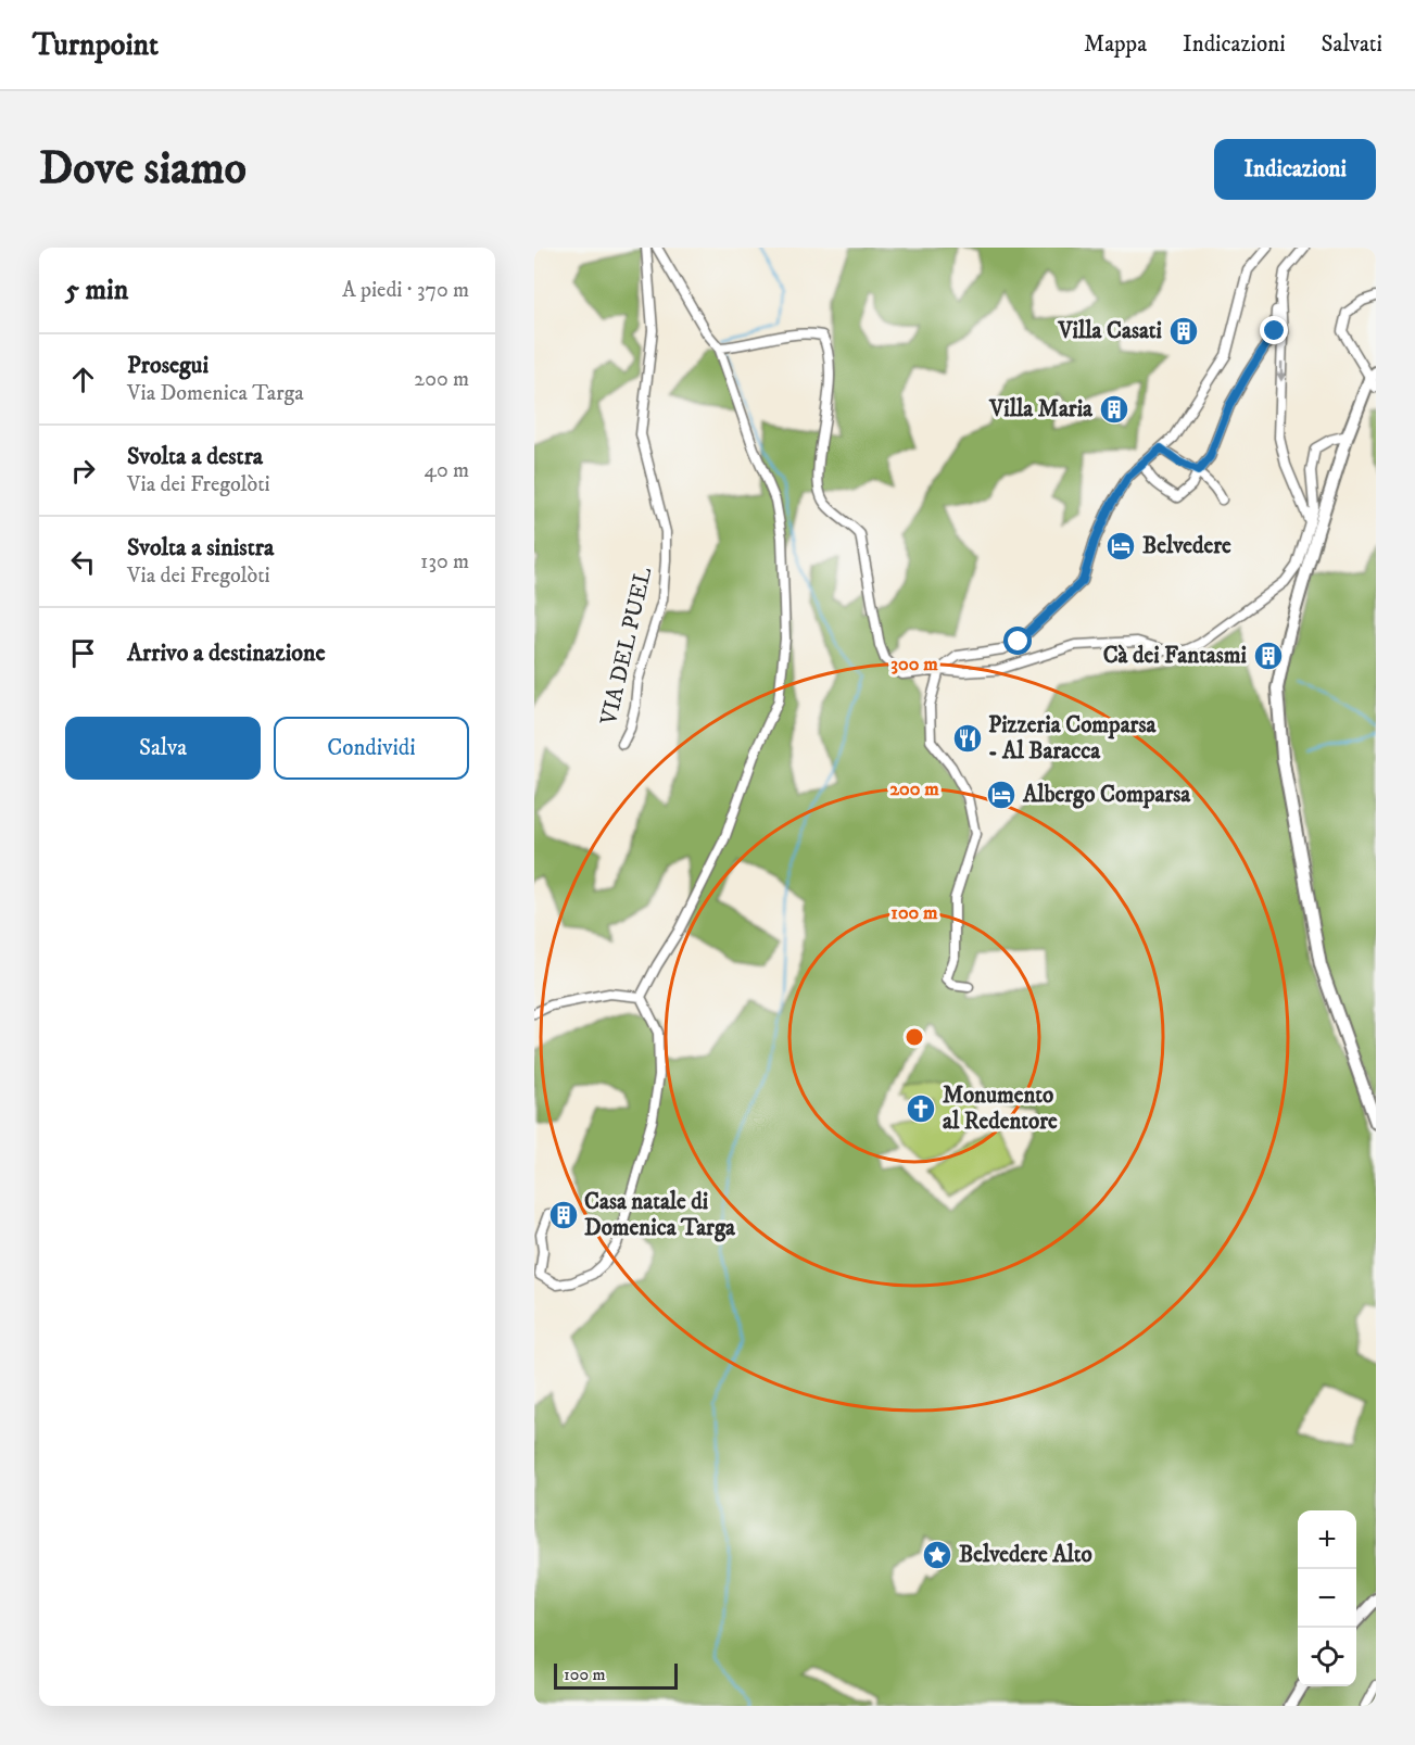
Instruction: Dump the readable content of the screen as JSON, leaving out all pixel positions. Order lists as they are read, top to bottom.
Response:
{
  "streets": {
    "street": ["VIA DEL PUEL"]
  },
  "places": {
    "building": [
      "Villa Casati",
      "Villa Maria",
      "Cà dei Fantasmi",
      "Casa natale di Domenica Targa"
    ],
    "hotel": ["Belvedere", "Albergo Comparsa"],
    "restaurant": ["Pizzeria Comparsa - Al Baracca"],
    "church": ["Monumento al Redentore"],
    "place": ["Belvedere Alto"]
  },
  "scale_bar": "100 m",
  "page": {
    "header": "Turnpoint",
    "nav": ["Mappa", "Indicazioni", "Salvati"],
    "buttons": [
      "Indicazioni",
      ["Salva", "Condividi"]
    ],
    "title": "Dove siamo",
    "heading": ["5 min", "A piedi · 370 m"],
    "list": [
      ["Prosegui", "Via Domenica Targa", "200 m"],
      ["Svolta a destra", "Via dei Fregolòti", "40 m"],
      ["Svolta a sinistra", "Via dei Fregolòti", "130 m"],
      "Arrivo a destinazione"
    ],
    "map_buttons": ["+", "−"],
    "scale": "100 m"
  },
  "rings": ["300 m", "200 m", "100 m"]
}
